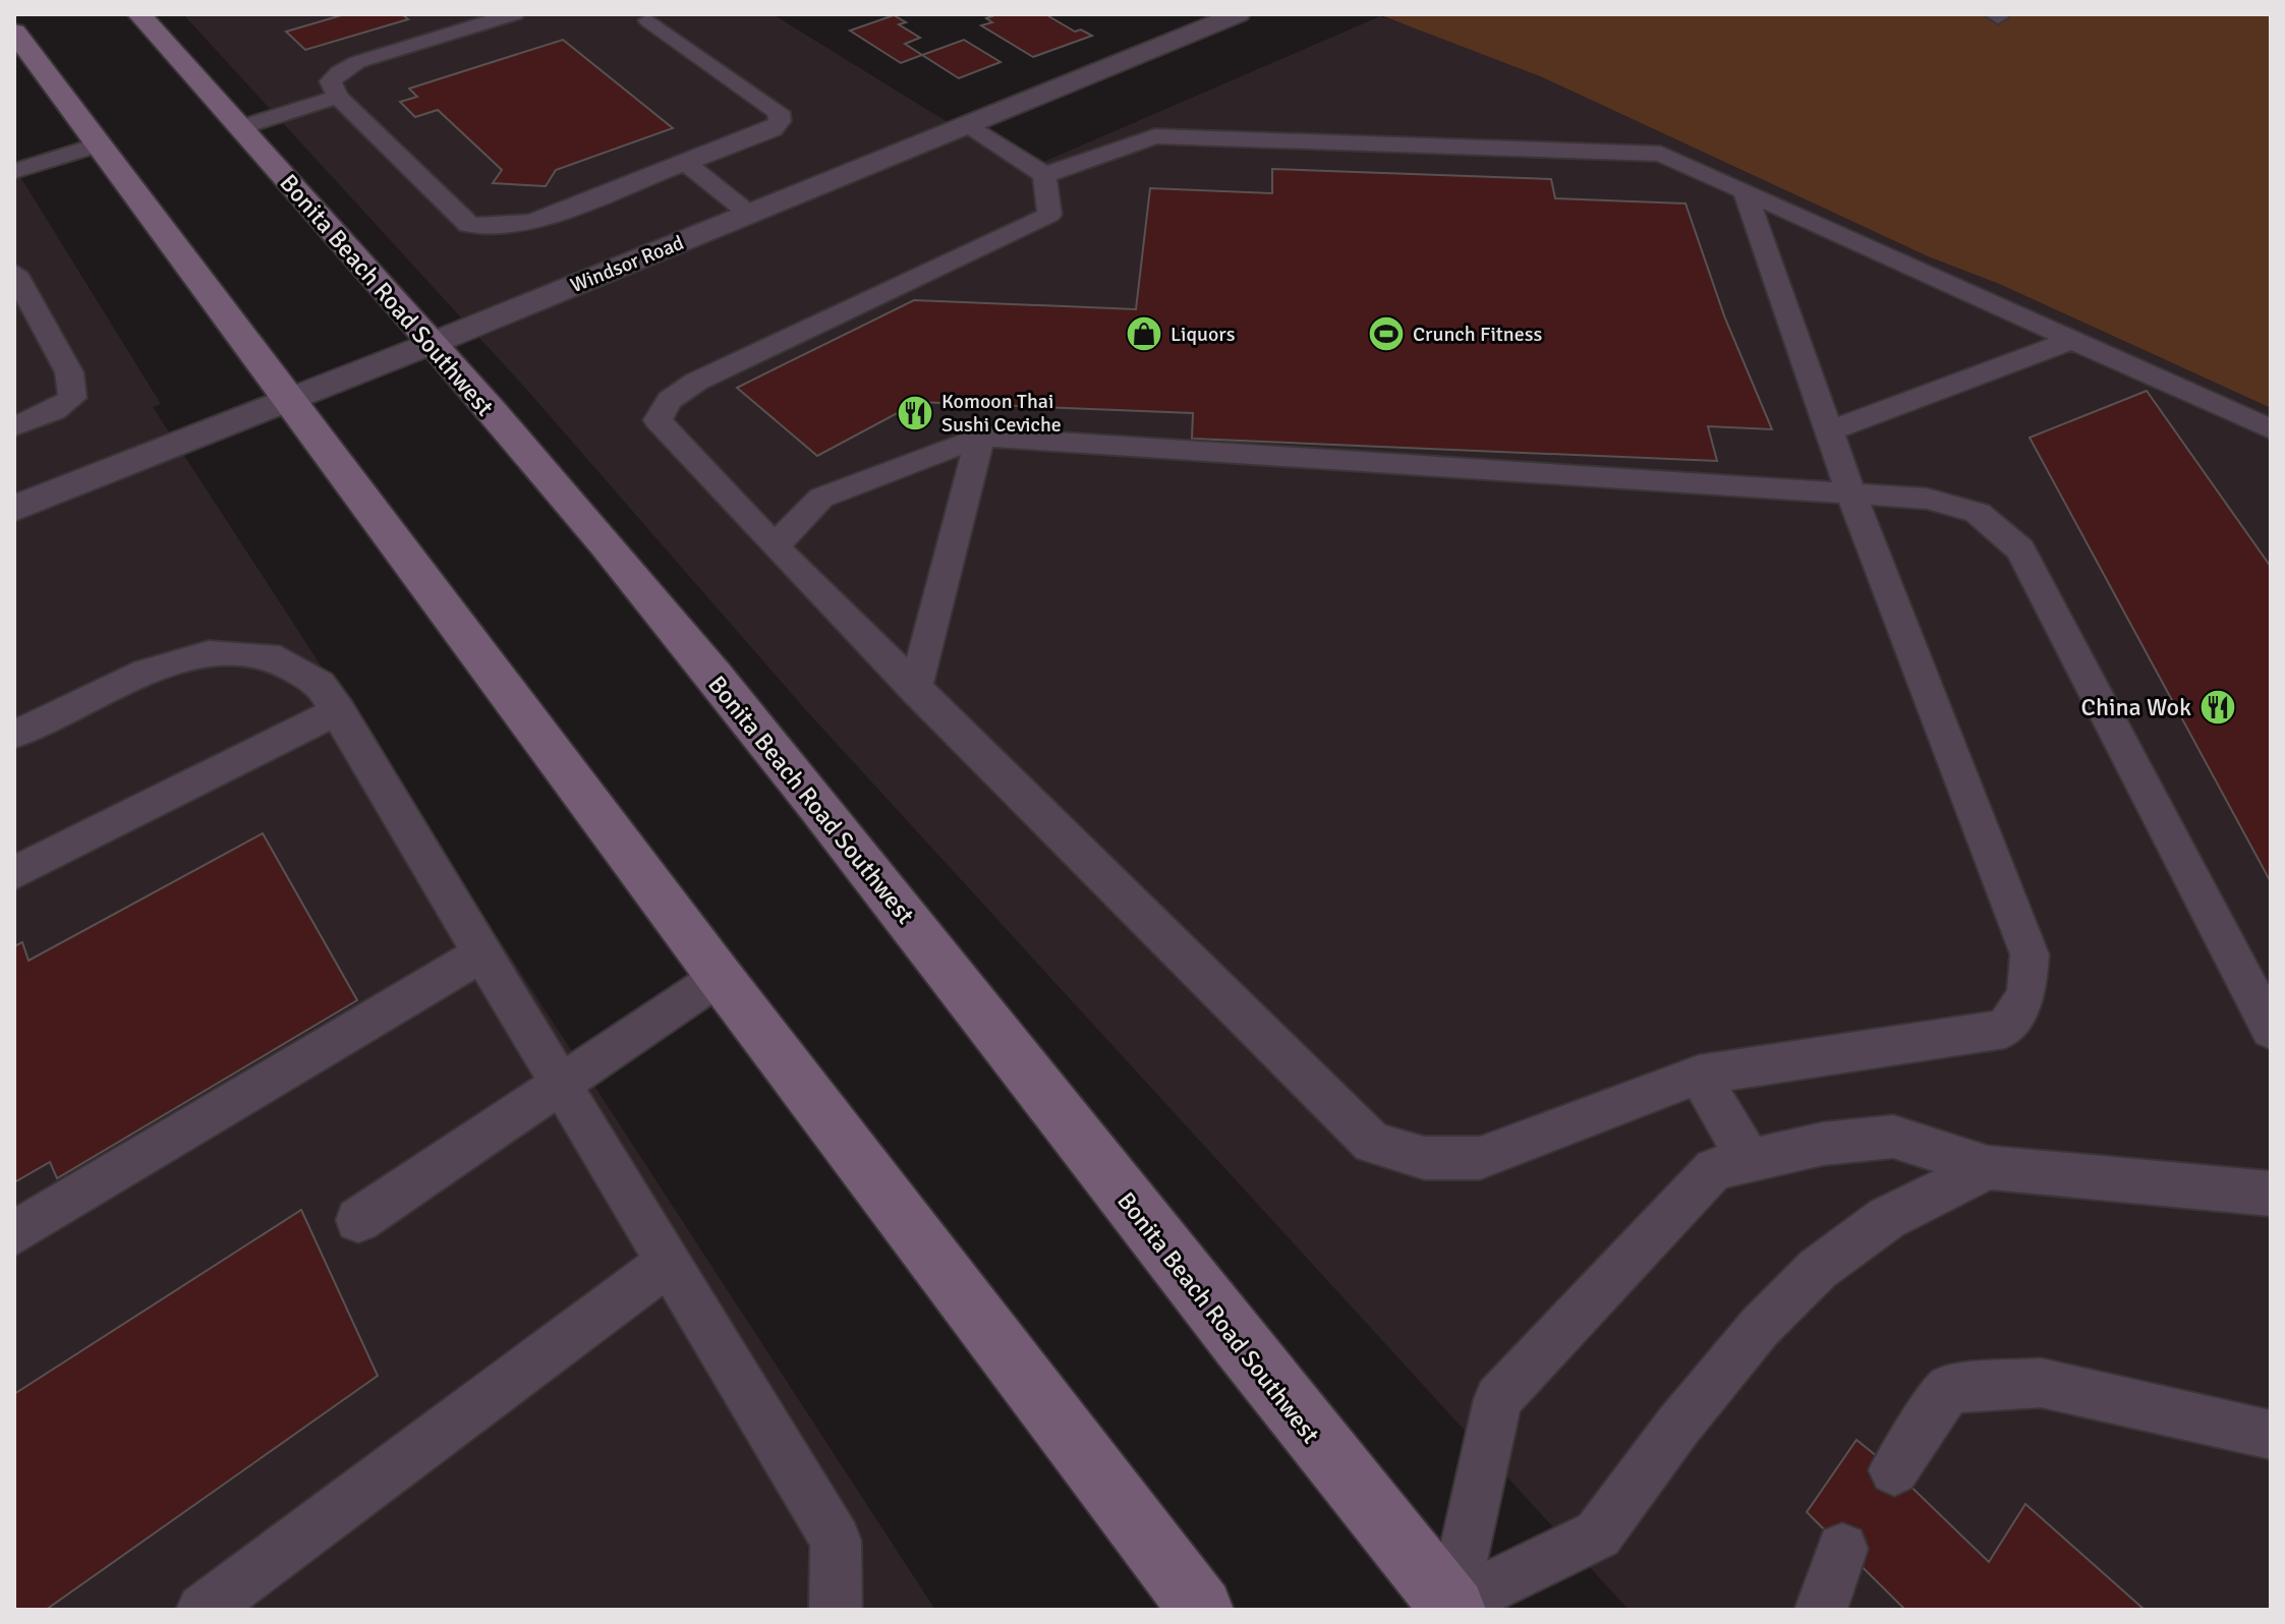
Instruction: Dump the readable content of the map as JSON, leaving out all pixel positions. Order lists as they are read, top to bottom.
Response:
{
  "streets": {
    "main road": ["Bonita Beach Road Southwest"],
    "street": ["Windsor Road"]
  },
  "crossings": [
    ["Windsor Road", "Bonita Beach Road Southwest"]
  ],
  "places": {
    "shop": ["Liquors"],
    "sports": ["Crunch Fitness"],
    "restaurant": ["Komoon Thai Sushi Ceviche", "China Wok"]
  }
}
